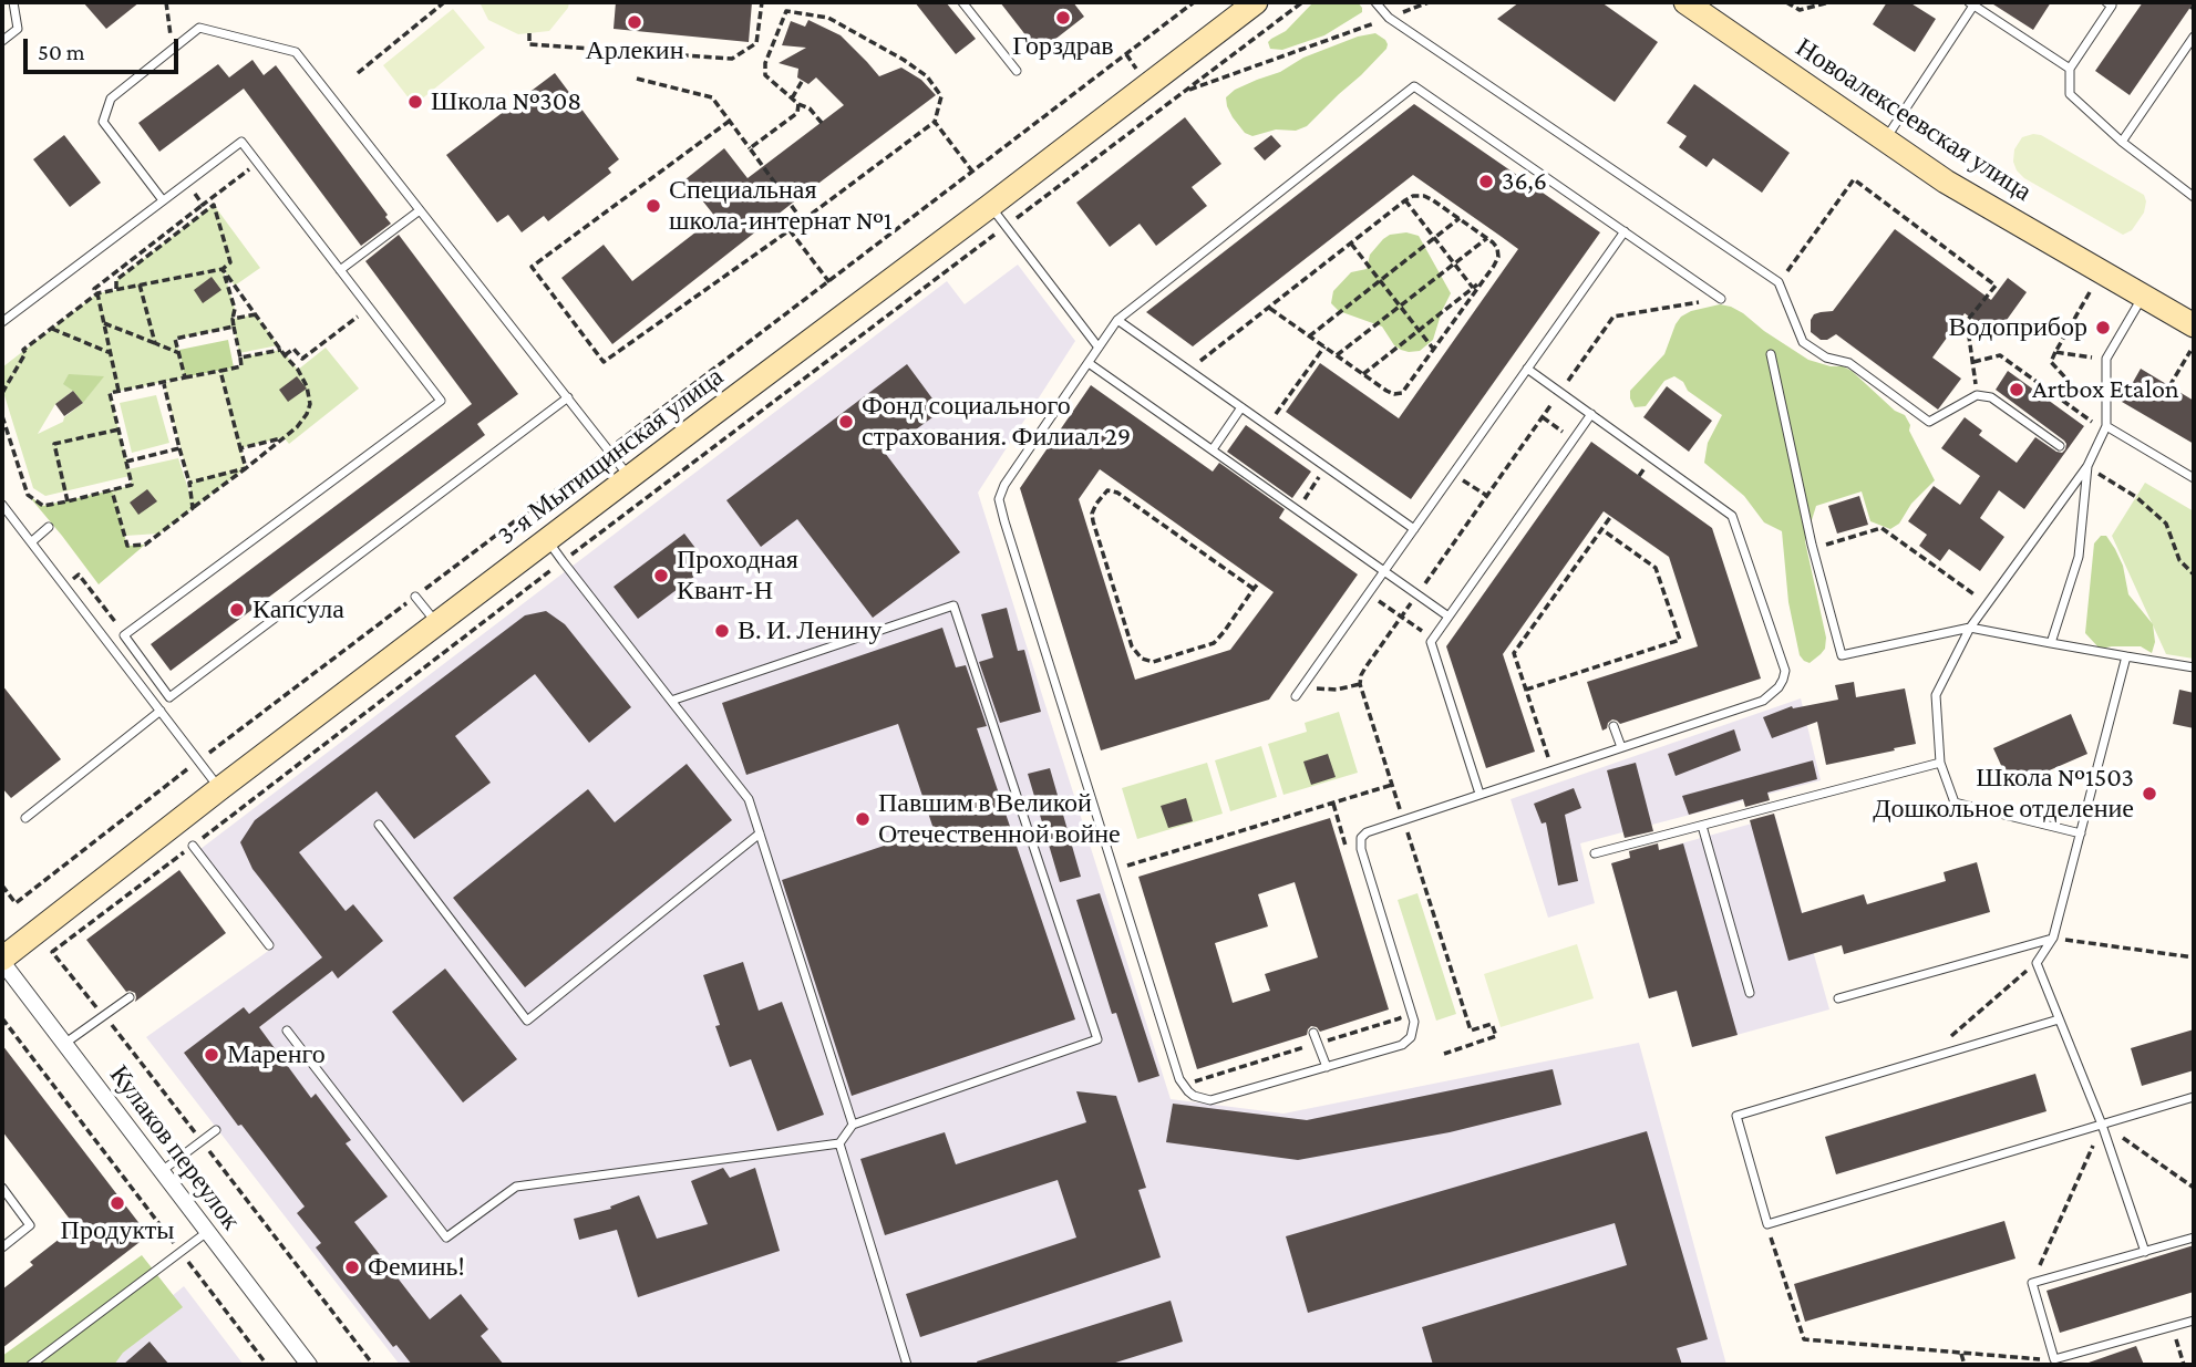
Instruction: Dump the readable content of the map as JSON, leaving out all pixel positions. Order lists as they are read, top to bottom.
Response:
{
  "streets": {
    "street": ["Новоалексеевская улица", "3-я Мытищинская улица", "Кулаков переулок"]
  },
  "crossings": [
    ["3-я Мытищинская улица", "Кулаков переулок"]
  ],
  "places": [
    "Горздрав",
    "Арлекин",
    "Школа №308",
    "36,6",
    "Специальная школа-интернат №1",
    "Водоприбор",
    "Artbox Etalon",
    "Фонд социального страхования. Филиал 29",
    "Проходная Квант-Н",
    "Капсула",
    "В. И. Ленину",
    "Школа №1503 Дошкольное отделение",
    "Павшим в Великой Отечественной войне",
    "Маренго",
    "Продукты",
    "Феминь!"
  ],
  "scale_bar": "50 m"
}
